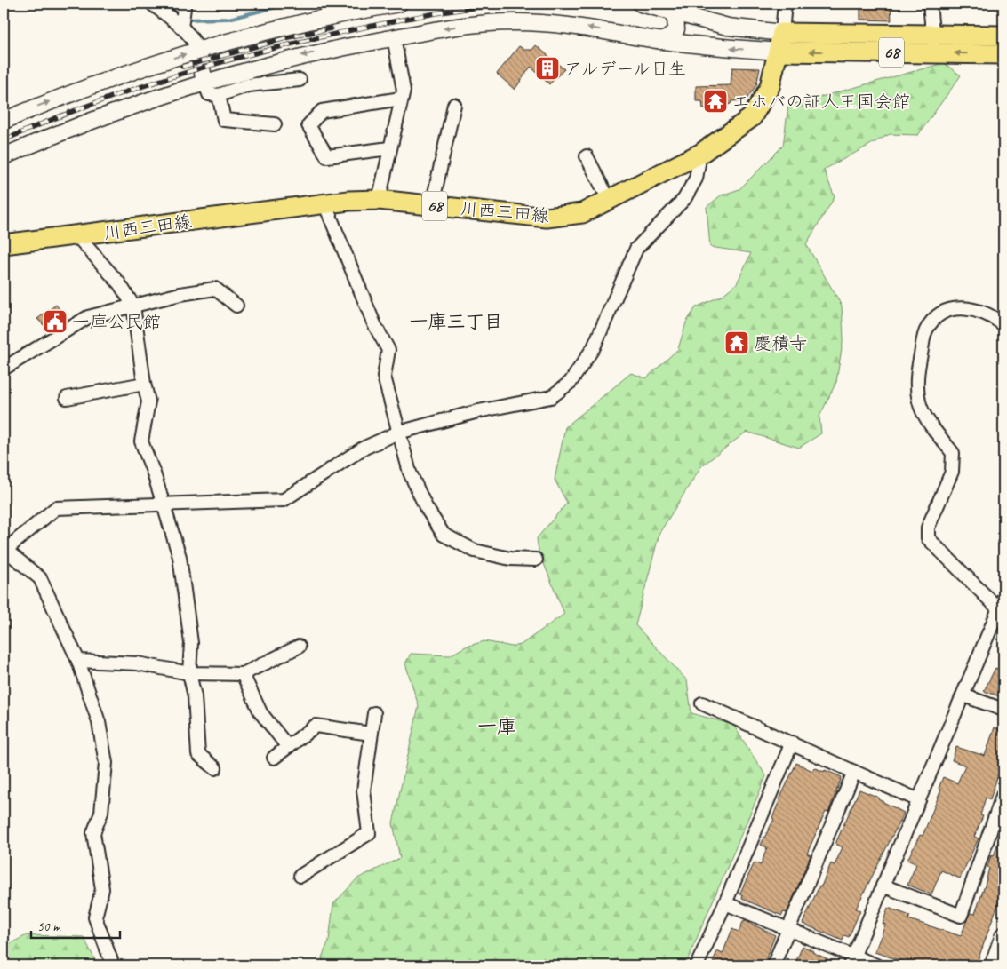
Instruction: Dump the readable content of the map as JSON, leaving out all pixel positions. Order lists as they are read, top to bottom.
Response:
{
  "streets": {
    "main road": ["68", "川西三田線"]
  },
  "crossings": [
    ["68", "川西三田線"]
  ],
  "districts": ["一庫三丁目", "一庫"],
  "places": {
    "building": ["アルデール日生"],
    "temple": ["エホバの証人王国会館", "慶積寺"],
    "public building": ["一庫公民館"]
  },
  "scale_bar": "50 m"
}
